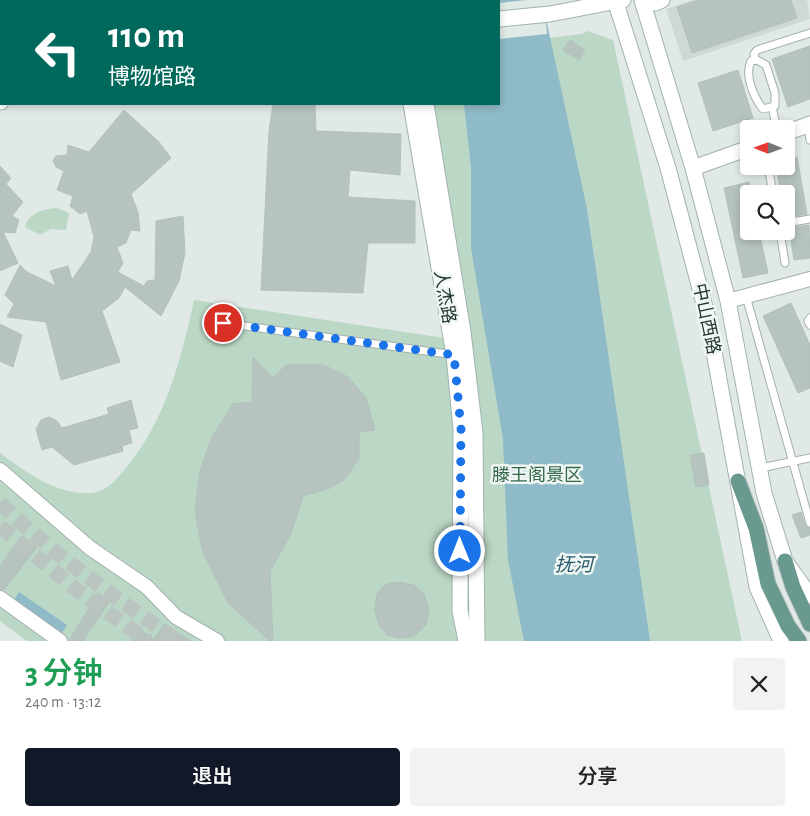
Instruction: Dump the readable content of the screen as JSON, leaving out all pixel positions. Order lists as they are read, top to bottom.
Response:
{
  "streets": {
    "main road": ["人杰路", "中山西路"]
  },
  "water": ["抚河"],
  "parks": ["滕王阁景区"],
  "north": "left",
  "page": {
    "turn": ["110 m", "博物馆路"],
    "heading": ["3 分钟", "240 m · 13:12"],
    "buttons": ["退出", "分享"]
  }
}
